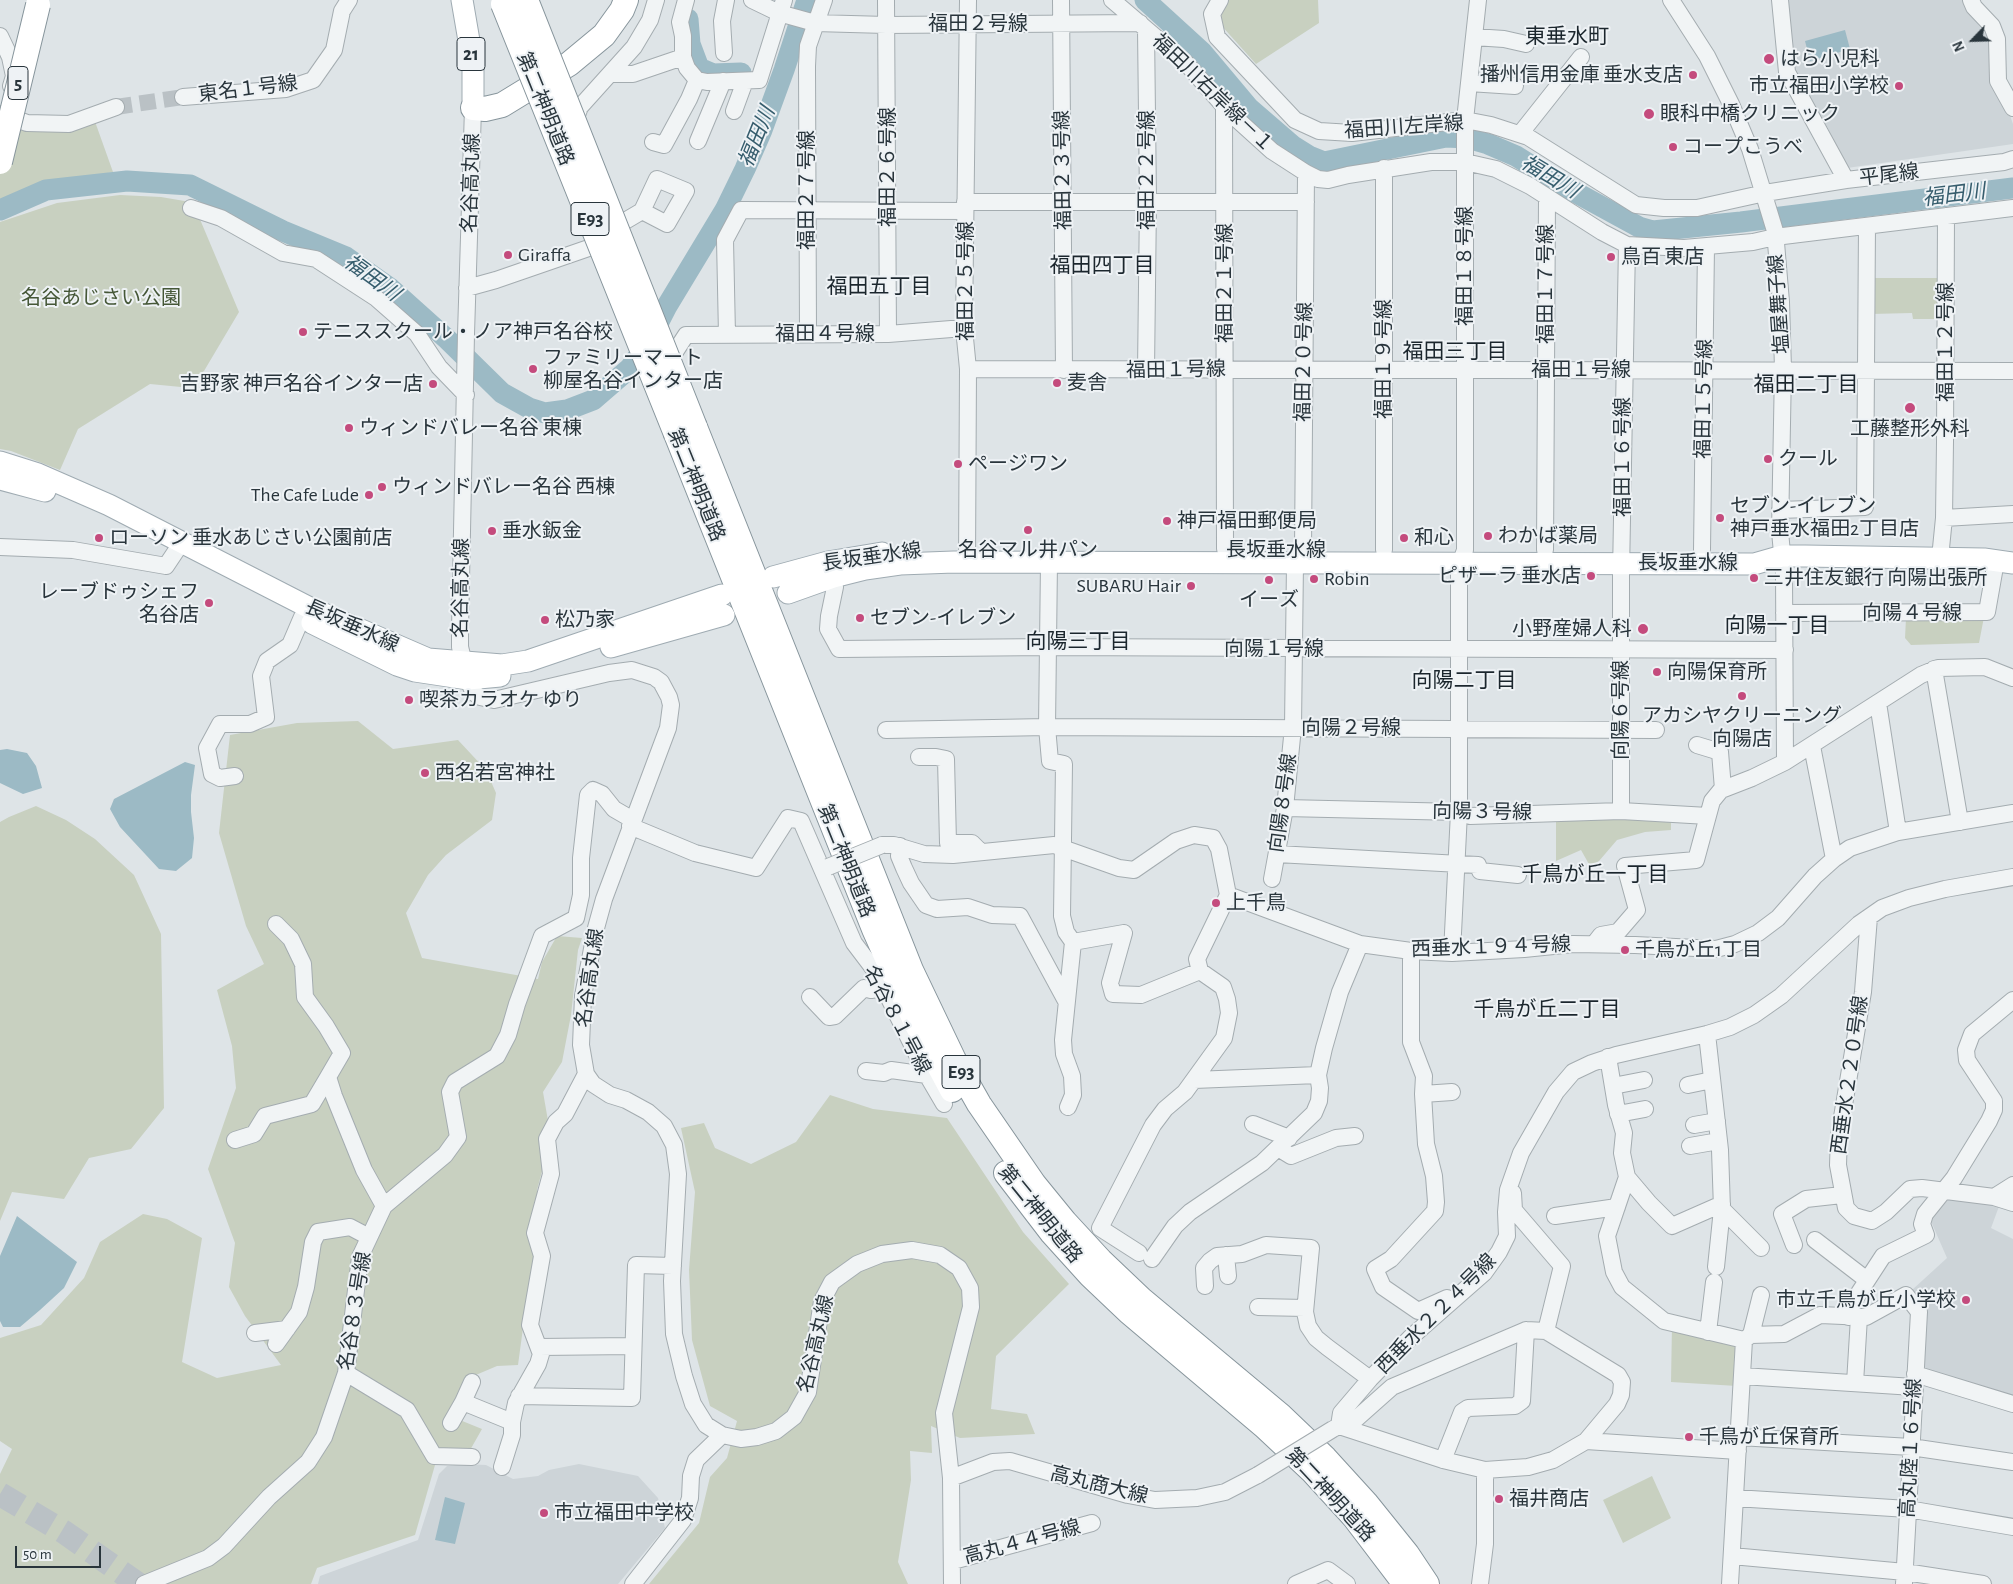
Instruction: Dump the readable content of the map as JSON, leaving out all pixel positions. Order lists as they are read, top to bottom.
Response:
{
  "streets": {
    "highway": ["5", "第二神明道路", "E93"],
    "main road": ["21", "長坂垂水線"],
    "street": [
      "福田２号線",
      "東名１号線",
      "福田川右岸線－１",
      "福田川左岸線",
      "福田２６号線",
      "福田２３号線",
      "福田２２号線",
      "平尾線",
      "名谷高丸線",
      "福田２７号線",
      "福田１８号線",
      "福田２５号線",
      "福田２１号線",
      "福田１７号線",
      "塩屋舞子線",
      "福田４号線",
      "福田１２号線",
      "福田１９号線",
      "福田２０号線",
      "福田１号線",
      "福田１５号線",
      "福田１６号線",
      "向陽４号線",
      "向陽１号線",
      "向陽６号線",
      "向陽２号線",
      "向陽８号線",
      "向陽３号線",
      "西垂水１９４号線",
      "名谷８１号線",
      "西垂水２２０号線",
      "名谷８３号線",
      "西垂水２２４号線",
      "高丸陸１６号線",
      "高丸商大線",
      "高丸４４号線"
    ]
  },
  "crossings": [
    ["福田２号線", "福田川右岸線－１"],
    ["福田２号線", "福田２６号線"],
    ["福田２号線", "福田２３号線"],
    ["福田２号線", "福田２２号線"],
    ["福田２号線", "福田２７号線"],
    ["福田２号線", "福田２５号線"],
    ["21", "名谷高丸線"],
    ["福田川右岸線－１", "福田２２号線"],
    ["福田川右岸線－１", "福田１８号線"],
    ["福田川右岸線－１", "福田２１号線"],
    ["福田川右岸線－１", "福田１７号線"],
    ["福田川右岸線－１", "塩屋舞子線"],
    ["福田川右岸線－１", "福田１２号線"],
    ["福田川右岸線－１", "福田１９号線"],
    ["福田川右岸線－１", "福田２０号線"],
    ["福田川右岸線－１", "福田１５号線"],
    ["福田川右岸線－１", "福田１６号線"],
    ["福田川左岸線", "平尾線"],
    ["福田川左岸線", "福田１８号線"],
    ["福田川左岸線", "塩屋舞子線"],
    ["福田２６号線", "福田４号線"],
    ["福田２３号線", "福田１号線"],
    ["福田２２号線", "福田１号線"],
    ["平尾線", "塩屋舞子線"],
    ["名谷高丸線", "長坂垂水線"],
    ["名谷高丸線", "名谷８１号線"],
    ["名谷高丸線", "高丸商大線"],
    ["福田２７号線", "福田４号線"],
    ["福田１８号線", "福田１号線"],
    ["福田１８号線", "長坂垂水線"],
    ["福田１８号線", "向陽１号線"],
    ["福田１８号線", "向陽２号線"],
    ["福田１８号線", "向陽３号線"],
    ["福田１８号線", "西垂水１９４号線"],
    ["福田２５号線", "福田４号線"],
    ["福田２５号線", "福田１号線"],
    ["福田２５号線", "長坂垂水線"],
    ["福田２１号線", "福田１号線"],
    ["福田２１号線", "長坂垂水線"],
    ["福田１７号線", "福田１号線"],
    ["福田１７号線", "長坂垂水線"],
    ["塩屋舞子線", "福田１号線"],
    ["塩屋舞子線", "長坂垂水線"],
    ["塩屋舞子線", "向陽４号線"],
    ["塩屋舞子線", "向陽１号線"],
    ["福田１２号線", "福田１号線"],
    ["福田１２号線", "長坂垂水線"],
    ["福田１９号線", "福田１号線"],
    ["福田１９号線", "長坂垂水線"],
    ["福田２０号線", "福田１号線"],
    ["福田２０号線", "長坂垂水線"],
    ["福田２０号線", "向陽８号線"],
    ["福田１号線", "福田１５号線"],
    ["福田１号線", "福田１６号線"],
    ["福田１５号線", "長坂垂水線"],
    ["福田１６号線", "長坂垂水線"],
    ["福田１６号線", "向陽６号線"],
    ["長坂垂水線", "向陽４号線"],
    ["長坂垂水線", "向陽１号線"],
    ["長坂垂水線", "向陽６号線"],
    ["長坂垂水線", "向陽８号線"],
    ["向陽１号線", "向陽６号線"],
    ["向陽１号線", "向陽８号線"],
    ["向陽６号線", "向陽２号線"],
    ["向陽６号線", "向陽３号線"],
    ["向陽２号線", "向陽８号線"],
    ["向陽８号線", "向陽３号線"],
    ["名谷８１号線", "名谷８３号線"],
    ["西垂水２２０号線", "西垂水２２４号線"],
    ["西垂水２２４号線", "高丸商大線"]
  ],
  "districts": [
    "東垂水町",
    "福田四丁目",
    "福田五丁目",
    "福田三丁目",
    "福田二丁目",
    "向陽一丁目",
    "向陽三丁目",
    "向陽二丁目",
    "千鳥が丘一丁目",
    "千鳥が丘二丁目"
  ],
  "water": ["福田川"],
  "parks": ["名谷あじさい公園"],
  "places": [
    "はら小児科",
    "播州信用金庫 垂水支店",
    "市立福田小学校",
    "眼科中橋クリニック",
    "コープこうべ",
    "Giraffa",
    "鳥百 東店",
    "テニススクール・ノア神戸名谷校",
    "ファミリーマート 柳屋名谷インター店",
    "麦舎",
    "吉野家 神戸名谷インター店",
    "工藤整形外科",
    "ウィンドバレー名谷 東棟",
    "クール",
    "ページワン",
    "ウィンドバレー名谷 西棟",
    "The Cafe Lude",
    "セブン-イレブン 神戸垂水福田2丁目店",
    "神戸福田郵便局",
    "名谷マル井パン",
    "垂水鈑金",
    "わかば薬局",
    "ローソン 垂水あじさい公園前店",
    "和心",
    "ピザーラ 垂水店",
    "三井住友銀行 向陽出張所",
    "Robin",
    "イーズ",
    "SUBARU Hair",
    "レーブドゥシェフ 名谷店",
    "セブン-イレブン",
    "松乃家",
    "小野産婦人科",
    "向陽保育所",
    "アカシヤクリーニング 向陽店",
    "喫茶カラオケ ゆり",
    "西名若宮神社",
    "上千鳥",
    "千鳥が丘1丁目",
    "市立千鳥が丘小学校",
    "千鳥が丘保育所",
    "福井商店",
    "市立福田中学校"
  ],
  "scale_bar": "50 m",
  "north": "bottom left"
}
